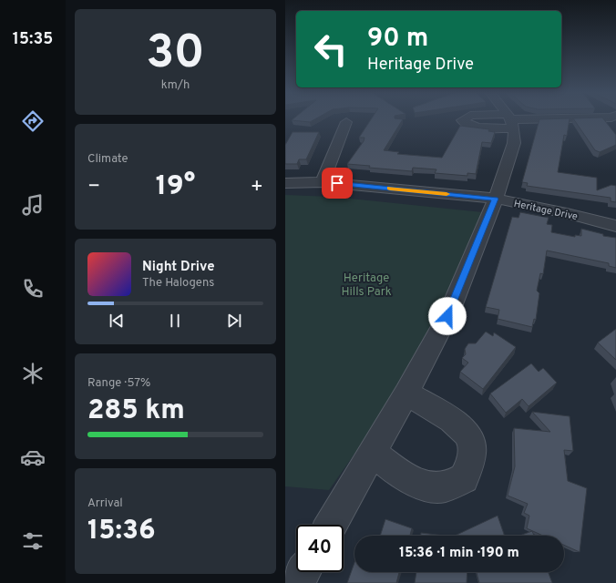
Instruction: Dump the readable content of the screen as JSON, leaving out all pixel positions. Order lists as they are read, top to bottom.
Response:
{
  "streets": {
    "street": ["Heritage Drive"]
  },
  "parks": ["Heritage Hills Park"],
  "page": {
    "tabs": "15:35",
    "tile": [
      ["30", "km/h"],
      "Climate",
      ["Range · 57%", "285 km"],
      ["Arrival", "15:36"]
    ],
    "turn": ["90 m", "Heritage Drive"],
    "heat": ["−", "19°", "+"],
    "song": ["Night Drive", "The Halogens"],
    "limit": "40",
    "trip": "15:36 · 1 min · 190 m"
  }
}
